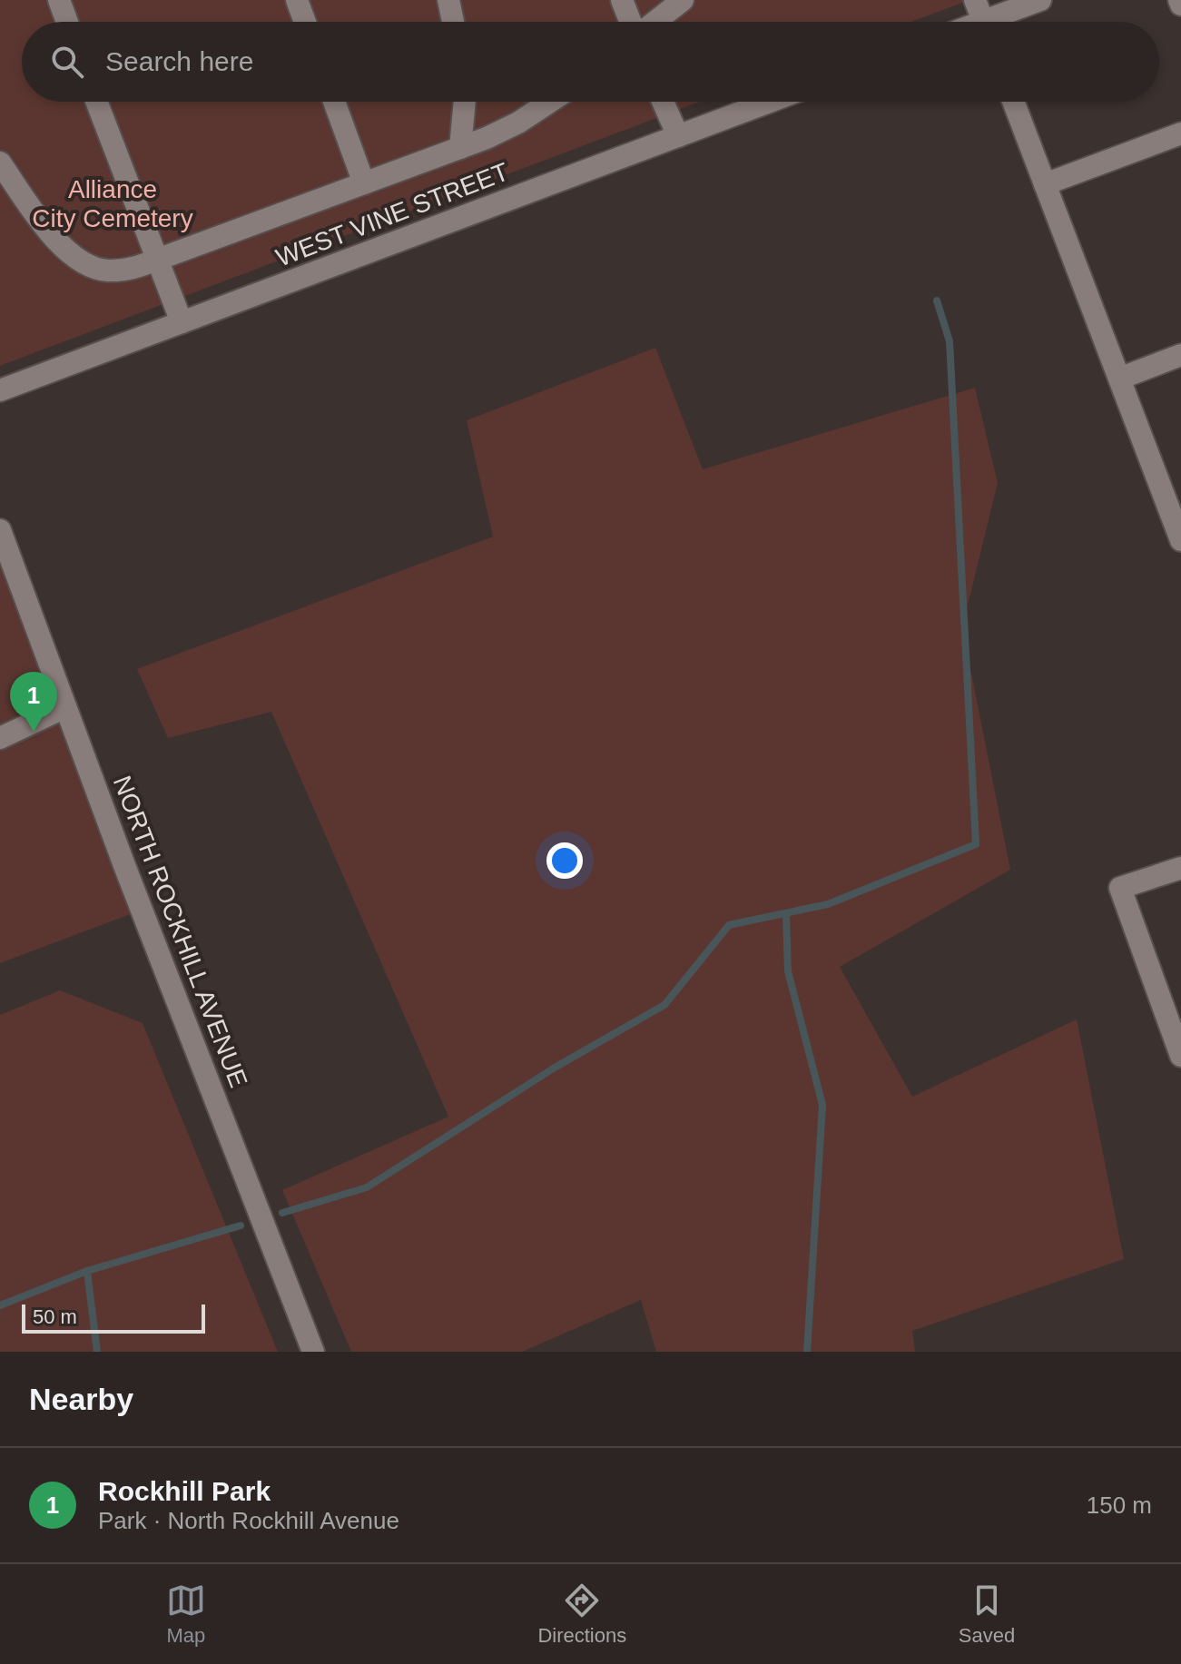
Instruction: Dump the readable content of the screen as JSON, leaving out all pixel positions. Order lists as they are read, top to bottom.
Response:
{
  "streets": {
    "street": ["WEST VINE STREET", "NORTH ROCKHILL AVENUE"]
  },
  "parks": ["Alliance City Cemetery"],
  "scale_bar": "50 m",
  "page": {
    "search": "Search here",
    "pins": "1",
    "scale": "50 m",
    "heading": "Nearby",
    "list": [
      {
        "mark": "1",
        "name": "Rockhill Park",
        "note": "Park · North Rockhill Avenue",
        "value": "150 m"
      }
    ],
    "nav": ["Map", "Directions", "Saved"]
  }
}
